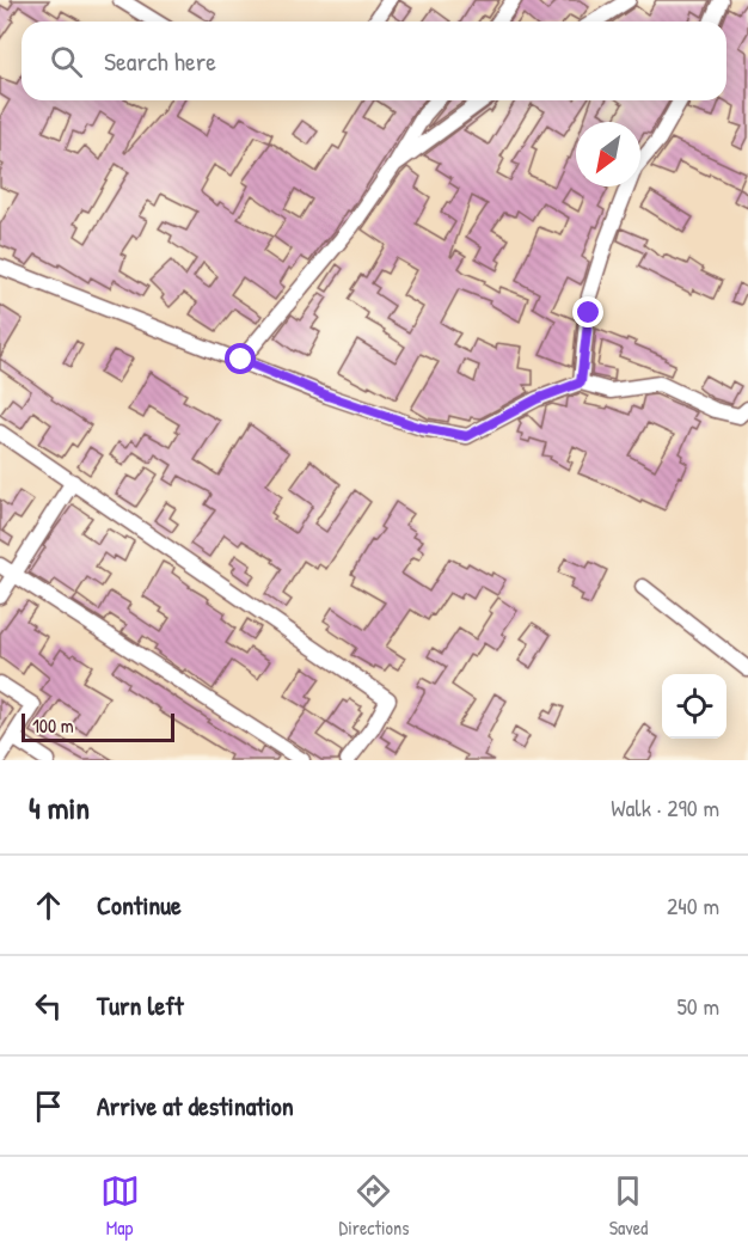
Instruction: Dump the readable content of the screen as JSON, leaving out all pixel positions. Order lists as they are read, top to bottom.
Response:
{
  "scale_bar": "100 m",
  "north": "bottom left",
  "page": {
    "search": "Search here",
    "scale": "100 m",
    "heading": ["4 min", "Walk · 290 m"],
    "list": [
      ["Continue", "240 m"],
      ["Turn left", "50 m"],
      "Arrive at destination"
    ],
    "nav": ["Map", "Directions", "Saved"]
  }
}
